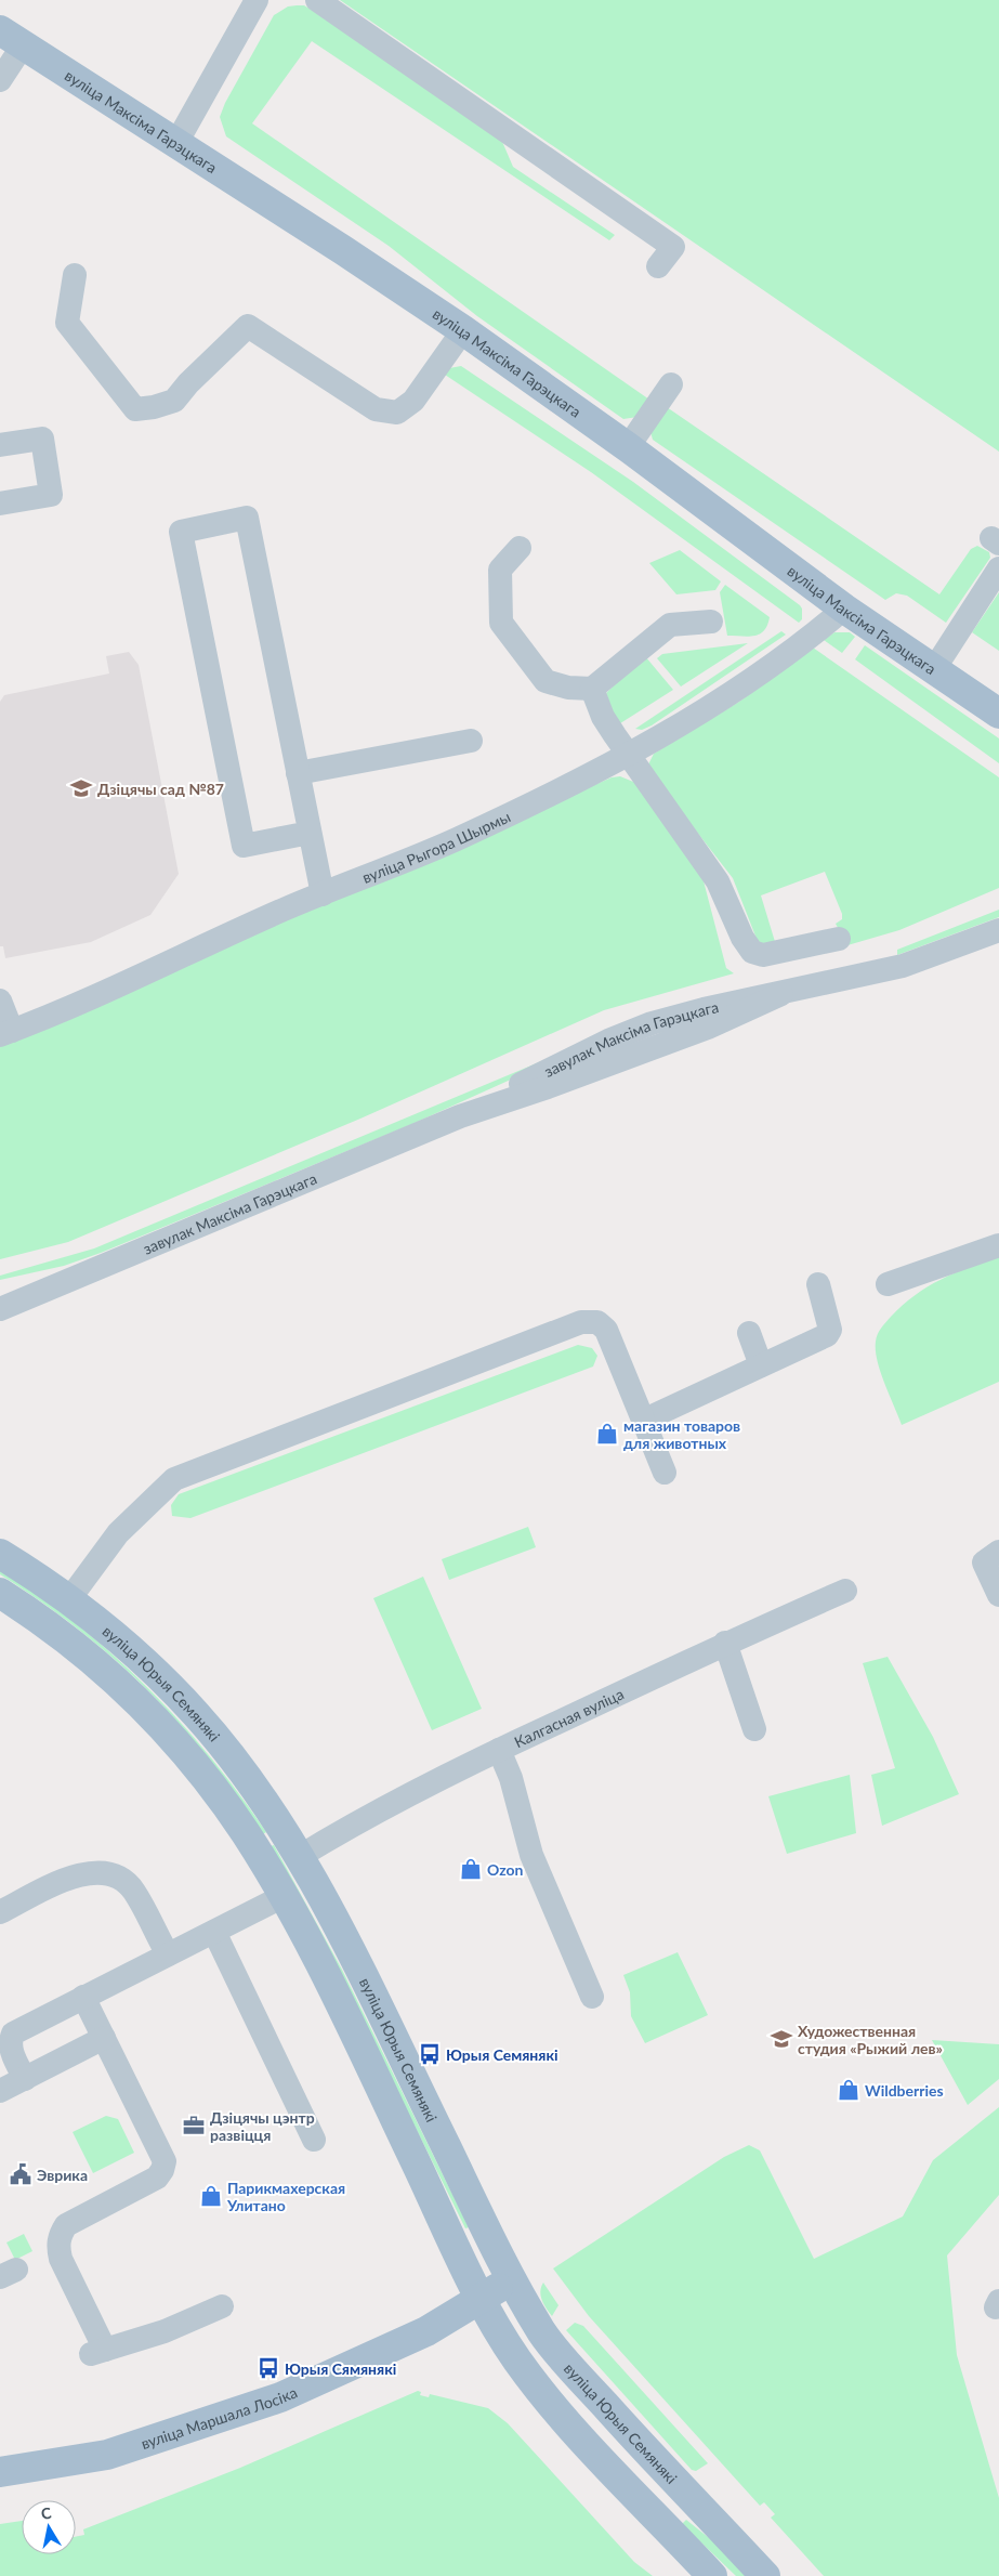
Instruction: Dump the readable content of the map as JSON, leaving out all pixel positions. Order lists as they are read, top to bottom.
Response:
{
  "streets": {
    "main road": ["вуліца Максіма Гарэцкага", "вуліца Юрыя Семянякі", "вуліца Маршала Лосіка"],
    "street": ["вуліца Рыгора Шырмы", "завулак Максіма Гарэцкага", "Калгасная вуліца"]
  },
  "crossings": [
    ["вуліца Максіма Гарэцкага", "вуліца Рыгора Шырмы"],
    ["вуліца Юрыя Семянякі", "Калгасная вуліца"],
    ["вуліца Юрыя Семянякі", "вуліца Маршала Лосіка"]
  ],
  "places": {
    "school or university": ["Дзіцячы сад №87", "Художественная студия «Рыжий лев»"],
    "shop": [
      "магазин товаров для животных",
      "Ozon",
      "Wildberries",
      "Парикмахерская Улитано"
    ],
    "bus stop": ["Юрыя Семянякі", "Юрыя Сямянякі"],
    "office": ["Дзіцячы цэнтр развіцця"],
    "public building": ["Эврика"]
  },
  "north": "top"
}
